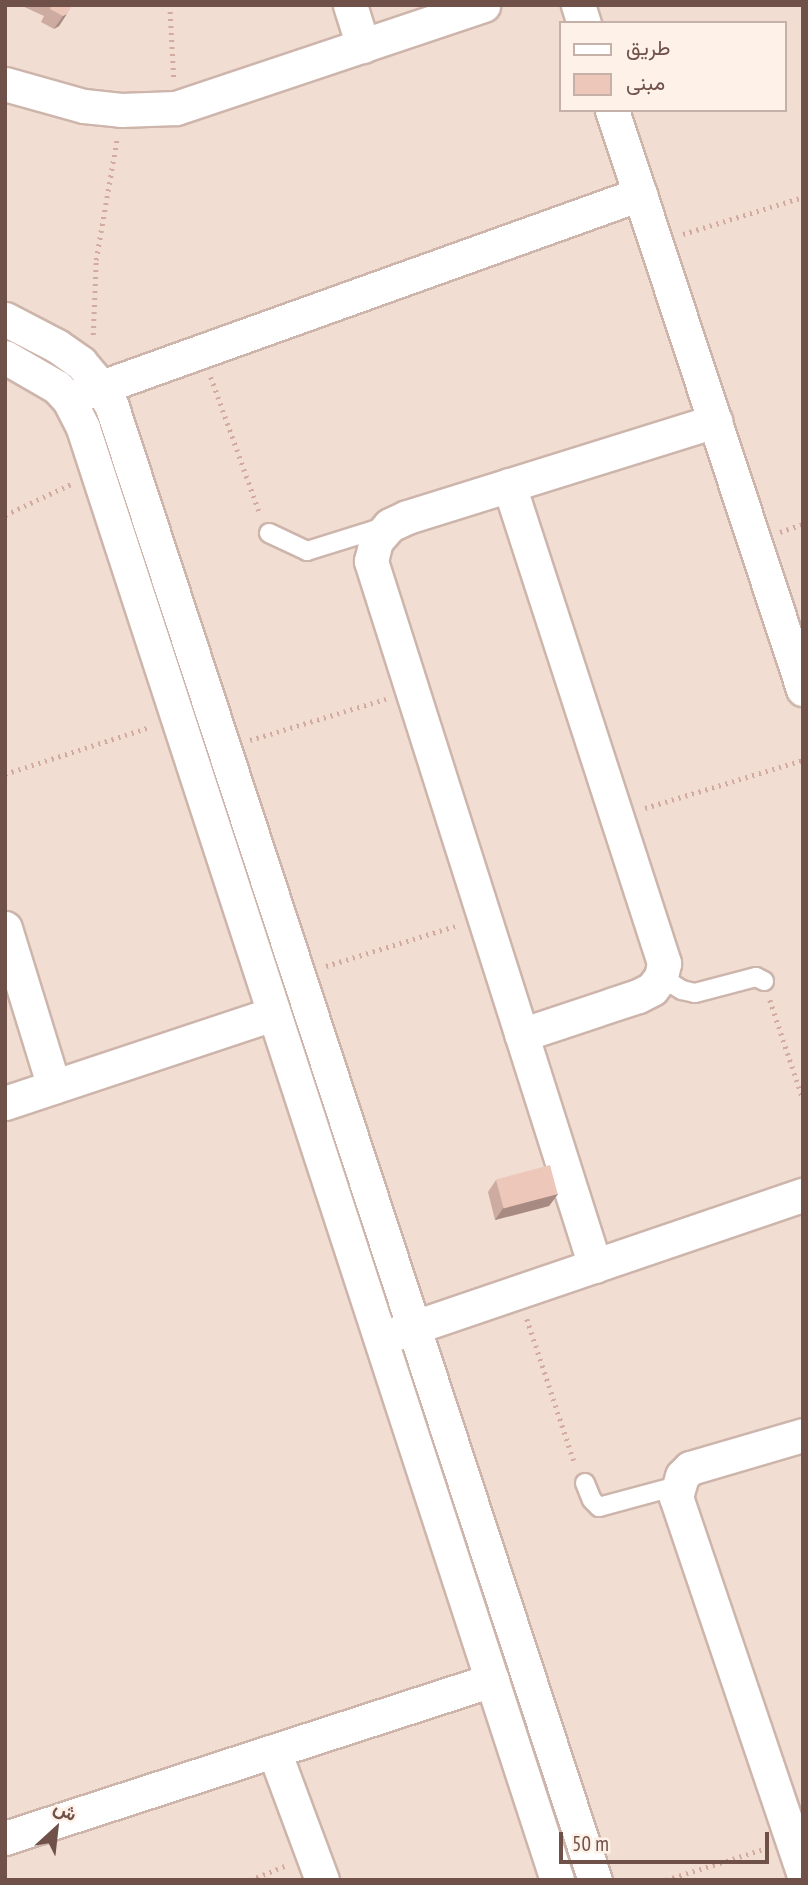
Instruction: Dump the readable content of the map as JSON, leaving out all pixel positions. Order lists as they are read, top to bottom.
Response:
{
  "legend": ["طريق", "مبنى"],
  "scale_bar": "50 m",
  "north": "top right"
}
